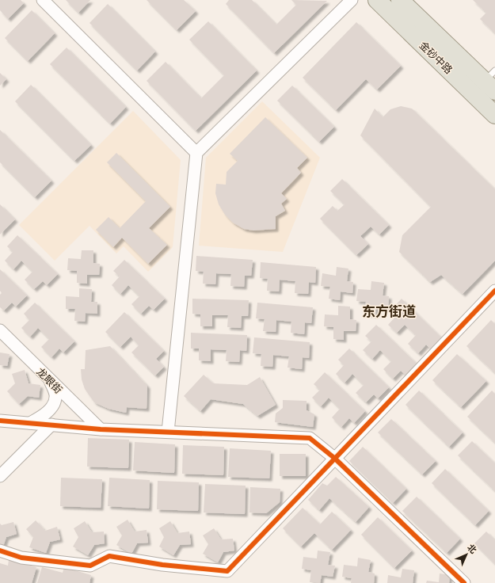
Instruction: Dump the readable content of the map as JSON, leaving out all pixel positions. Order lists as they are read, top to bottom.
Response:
{
  "streets": {
    "main road": ["金砂中路"],
    "street": ["龙眼街"]
  },
  "districts": ["东方街道"],
  "north": "top right"
}
